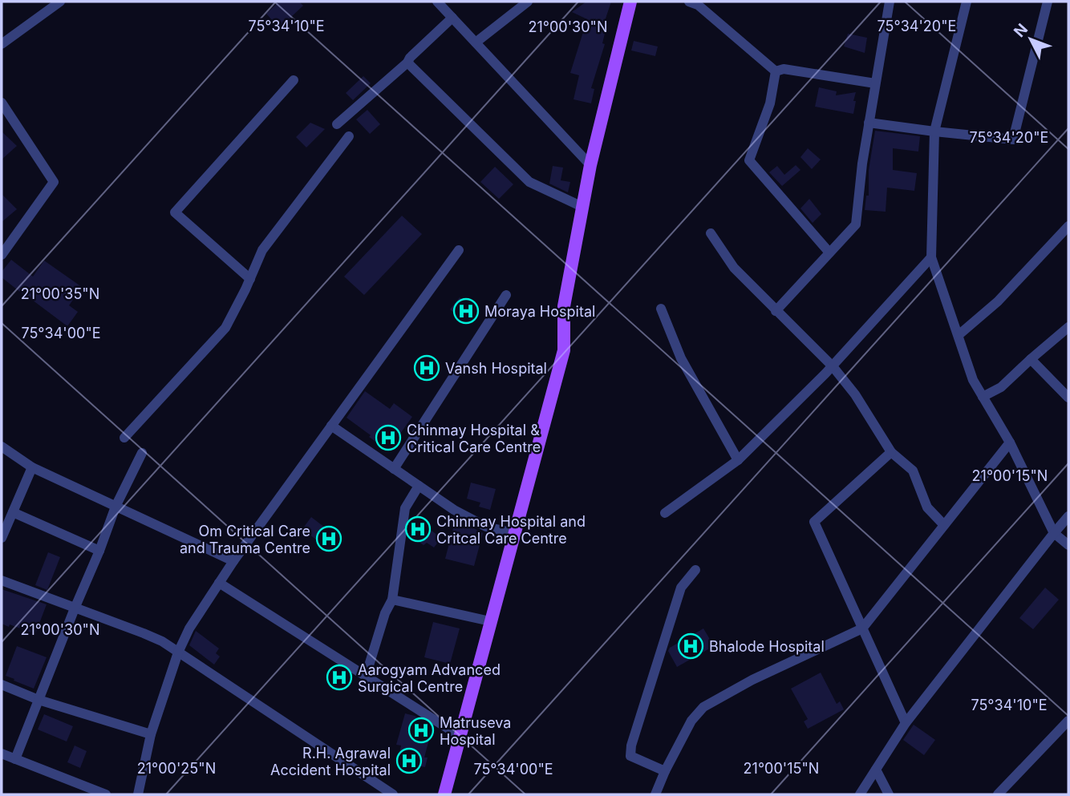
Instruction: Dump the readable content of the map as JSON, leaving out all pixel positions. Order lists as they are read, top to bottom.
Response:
{
  "places": {
    "hospital": [
      "Moraya Hospital",
      "Vansh Hospital",
      "Chinmay Hospital & Critical Care Centre",
      "Chinmay Hospital and Critcal Care Centre",
      "Om Critical Care and Trauma Centre",
      "Bhalode Hospital",
      "Aarogyam Advanced Surgical Centre",
      "Matruseva Hospital",
      "R.H. Agrawal Accident Hospital"
    ]
  },
  "north": "top left",
  "coordinates": [
    "75°34'10\"E",
    "75°34'20\"E",
    "21°00'30\"N",
    "21°00'35\"N",
    "75°34'00\"E",
    "21°00'15\"N",
    "21°00'25\"N"
  ]
}
